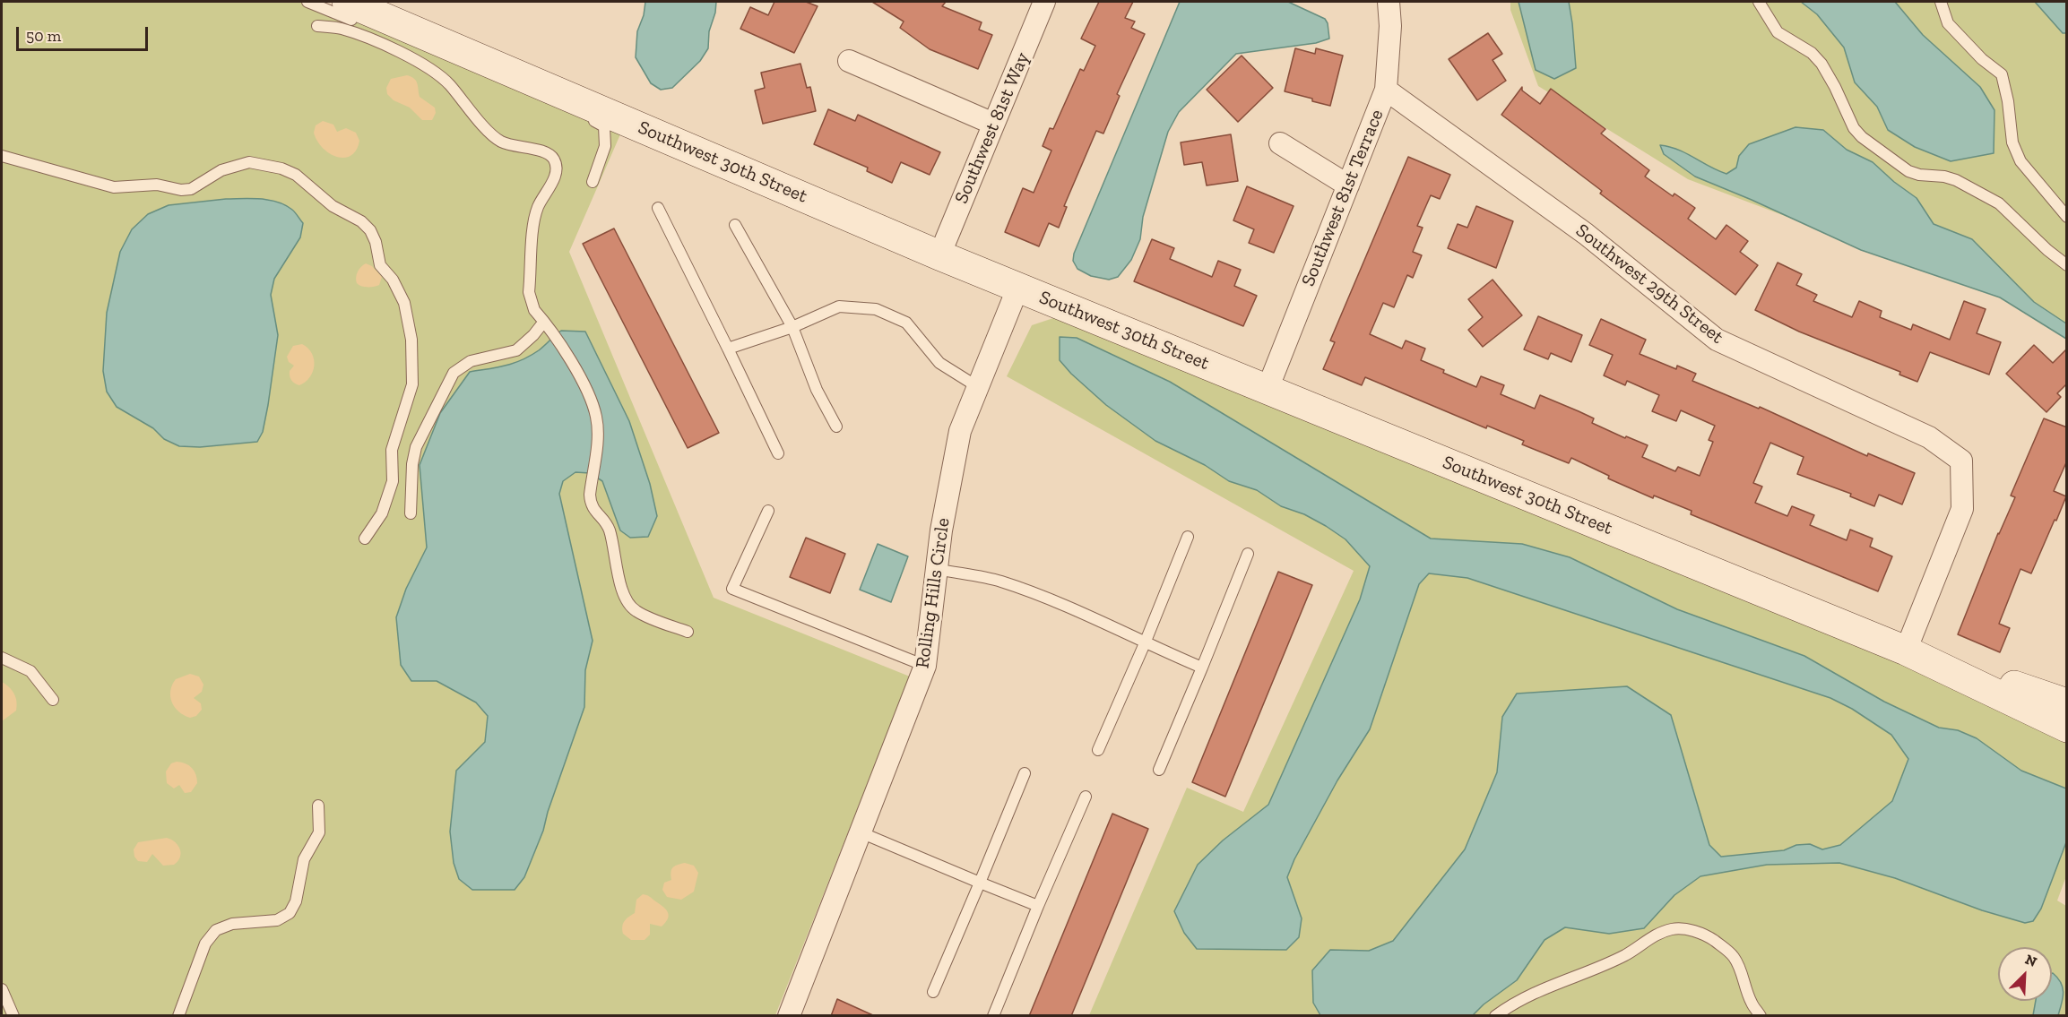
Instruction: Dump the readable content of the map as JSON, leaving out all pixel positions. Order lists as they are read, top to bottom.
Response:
{
  "streets": {
    "street": [
      "Southwest 81st Way",
      "Southwest 30th Street",
      "Southwest 81st Terrace",
      "Southwest 29th Street",
      "Rolling Hills Circle"
    ]
  },
  "crossings": [
    ["Southwest 81st Way", "Southwest 30th Street"],
    ["Southwest 30th Street", "Southwest 81st Terrace"],
    ["Southwest 30th Street", "Southwest 29th Street"],
    ["Southwest 30th Street", "Rolling Hills Circle"],
    ["Southwest 81st Terrace", "Southwest 29th Street"]
  ],
  "scale_bar": "50 m",
  "north": "top right"
}
